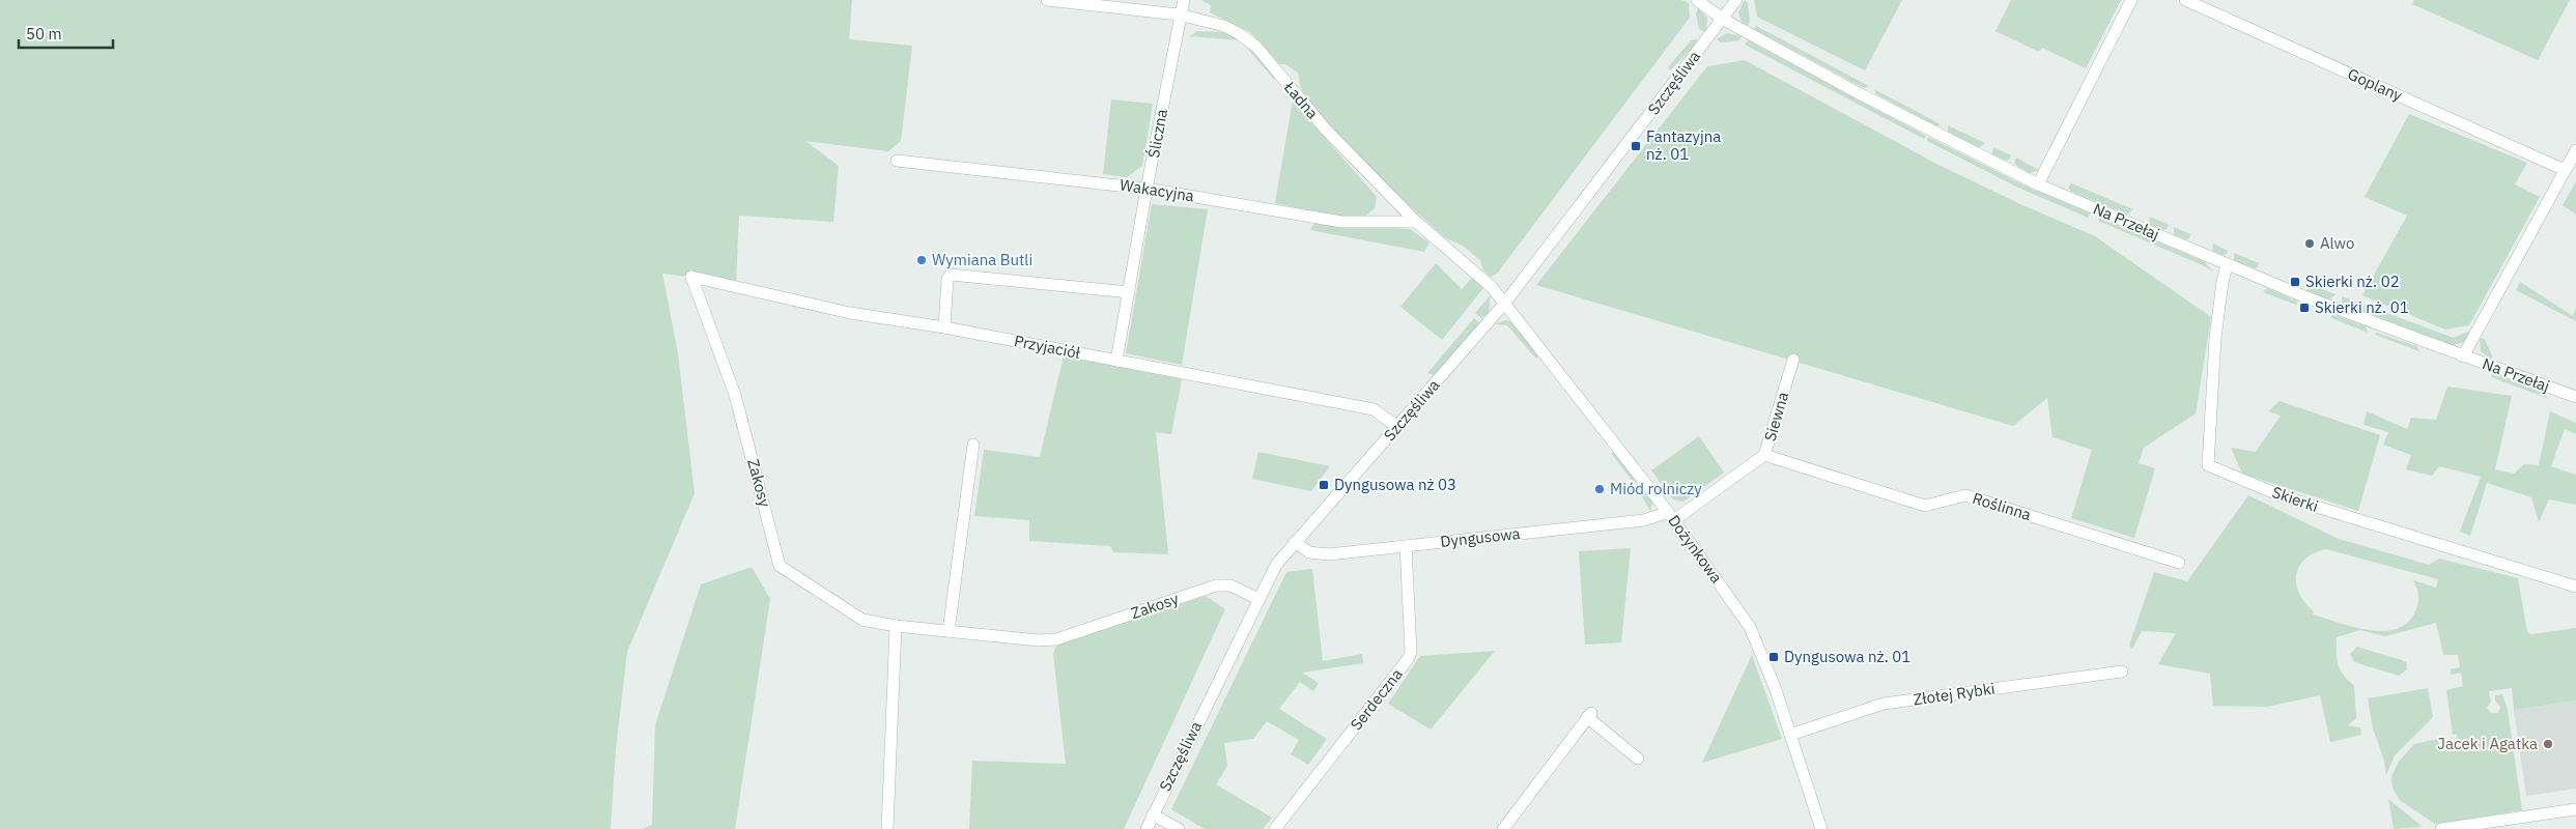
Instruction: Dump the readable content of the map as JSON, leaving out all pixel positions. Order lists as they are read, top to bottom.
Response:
{
  "streets": {
    "street": [
      "Szczęśliwa",
      "Goplany",
      "Ładna",
      "Śliczna",
      "Wakacyjna",
      "Na Przełaj",
      "Przyjaciół",
      "Siewna",
      "Zakosy",
      "Skierki",
      "Roślinna",
      "Dyngusowa",
      "Dożynkowa",
      "Złotej Rybki",
      "Serdeczna"
    ]
  },
  "crossings": [
    ["Szczęśliwa", "Ładna"],
    ["Szczęśliwa", "Na Przełaj"],
    ["Szczęśliwa", "Przyjaciół"],
    ["Szczęśliwa", "Zakosy"],
    ["Szczęśliwa", "Dyngusowa"],
    ["Szczęśliwa", "Dożynkowa"],
    ["Ładna", "Śliczna"],
    ["Ładna", "Wakacyjna"],
    ["Ładna", "Dożynkowa"],
    ["Śliczna", "Wakacyjna"],
    ["Śliczna", "Przyjaciół"],
    ["Na Przełaj", "Skierki"],
    ["Przyjaciół", "Zakosy"],
    ["Siewna", "Roślinna"],
    ["Siewna", "Dyngusowa"],
    ["Siewna", "Dożynkowa"],
    ["Dyngusowa", "Dożynkowa"],
    ["Dyngusowa", "Serdeczna"],
    ["Dożynkowa", "Złotej Rybki"]
  ],
  "places": {
    "transit": [
      "Fantazyjna nż. 01",
      "Skierki nż. 02",
      "Skierki nż. 01",
      "Dyngusowa nż 03",
      "Dyngusowa nż. 01"
    ],
    "other": [
      "Alwo",
      "Wymiana Butli",
      "Miód rolniczy",
      "Jacek i Agatka"
    ]
  },
  "scale_bar": "50 m"
}
